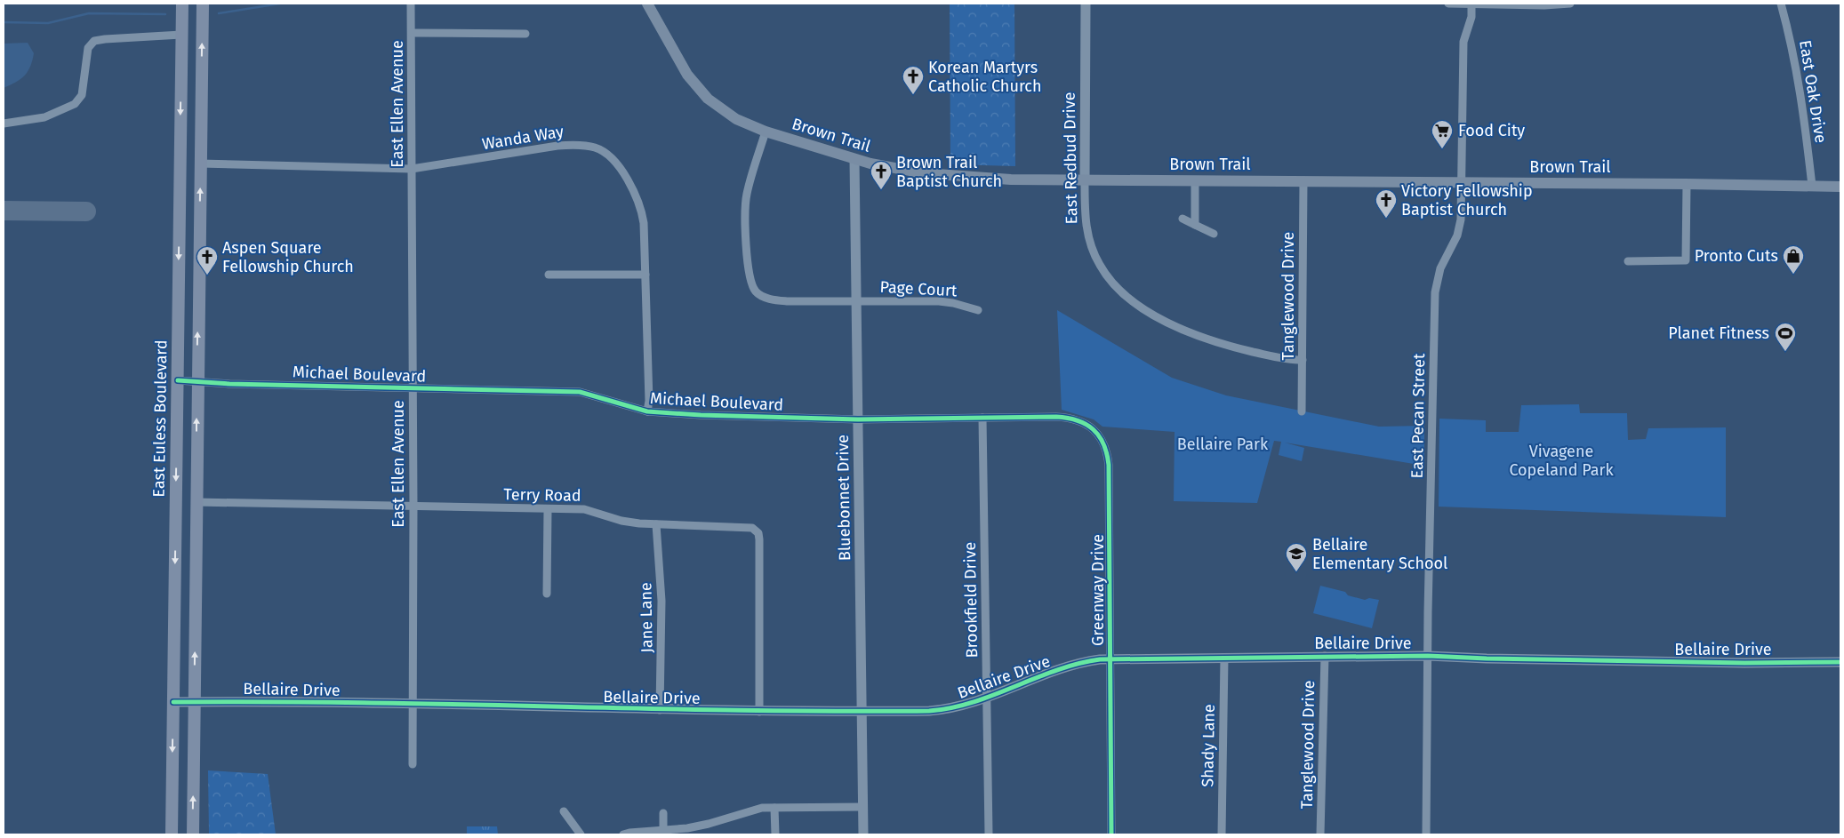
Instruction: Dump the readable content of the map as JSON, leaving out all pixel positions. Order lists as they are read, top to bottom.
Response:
{
  "streets": {
    "main road": ["Brown Trail", "East Euless Boulevard"],
    "street": [
      "East Oak Drive",
      "East Ellen Avenue",
      "Wanda Way",
      "East Redbud Drive",
      "Page Court",
      "Tanglewood Drive",
      "Michael Boulevard",
      "East Pecan Street",
      "Terry Road",
      "Bluebonnet Drive",
      "Greenway Drive",
      "Brookfield Drive",
      "Jane Lane",
      "Bellaire Drive",
      "Shady Lane"
    ]
  },
  "crossings": [
    ["East Oak Drive", "Brown Trail"],
    ["East Ellen Avenue", "Wanda Way"],
    ["East Ellen Avenue", "Michael Boulevard"],
    ["East Ellen Avenue", "Terry Road"],
    ["East Ellen Avenue", "Bellaire Drive"],
    ["Brown Trail", "East Redbud Drive"],
    ["Brown Trail", "Page Court"],
    ["Brown Trail", "Tanglewood Drive"],
    ["Brown Trail", "East Pecan Street"],
    ["Brown Trail", "Bluebonnet Drive"],
    ["Wanda Way", "Michael Boulevard"],
    ["East Redbud Drive", "Tanglewood Drive"],
    ["Page Court", "Bluebonnet Drive"],
    ["Tanglewood Drive", "Bellaire Drive"],
    ["Michael Boulevard", "East Euless Boulevard"],
    ["Michael Boulevard", "Bluebonnet Drive"],
    ["Michael Boulevard", "Greenway Drive"],
    ["Michael Boulevard", "Brookfield Drive"],
    ["East Pecan Street", "Bellaire Drive"],
    ["East Euless Boulevard", "Bellaire Drive"],
    ["Terry Road", "Jane Lane"],
    ["Terry Road", "Bellaire Drive"],
    ["Bluebonnet Drive", "Bellaire Drive"],
    ["Greenway Drive", "Bellaire Drive"],
    ["Brookfield Drive", "Bellaire Drive"],
    ["Jane Lane", "Bellaire Drive"],
    ["Bellaire Drive", "Shady Lane"]
  ],
  "parks": ["Bellaire Park", "Vivagene Copeland Park"],
  "places": {
    "church": [
      "Korean Martyrs Catholic Church",
      "Brown Trail Baptist Church",
      "Victory Fellowship Baptist Church",
      "Aspen Square Fellowship Church"
    ],
    "supermarket": ["Food City"],
    "shop": ["Pronto Cuts"],
    "sports": ["Planet Fitness"],
    "school or university": ["Bellaire Elementary School"]
  }
}
